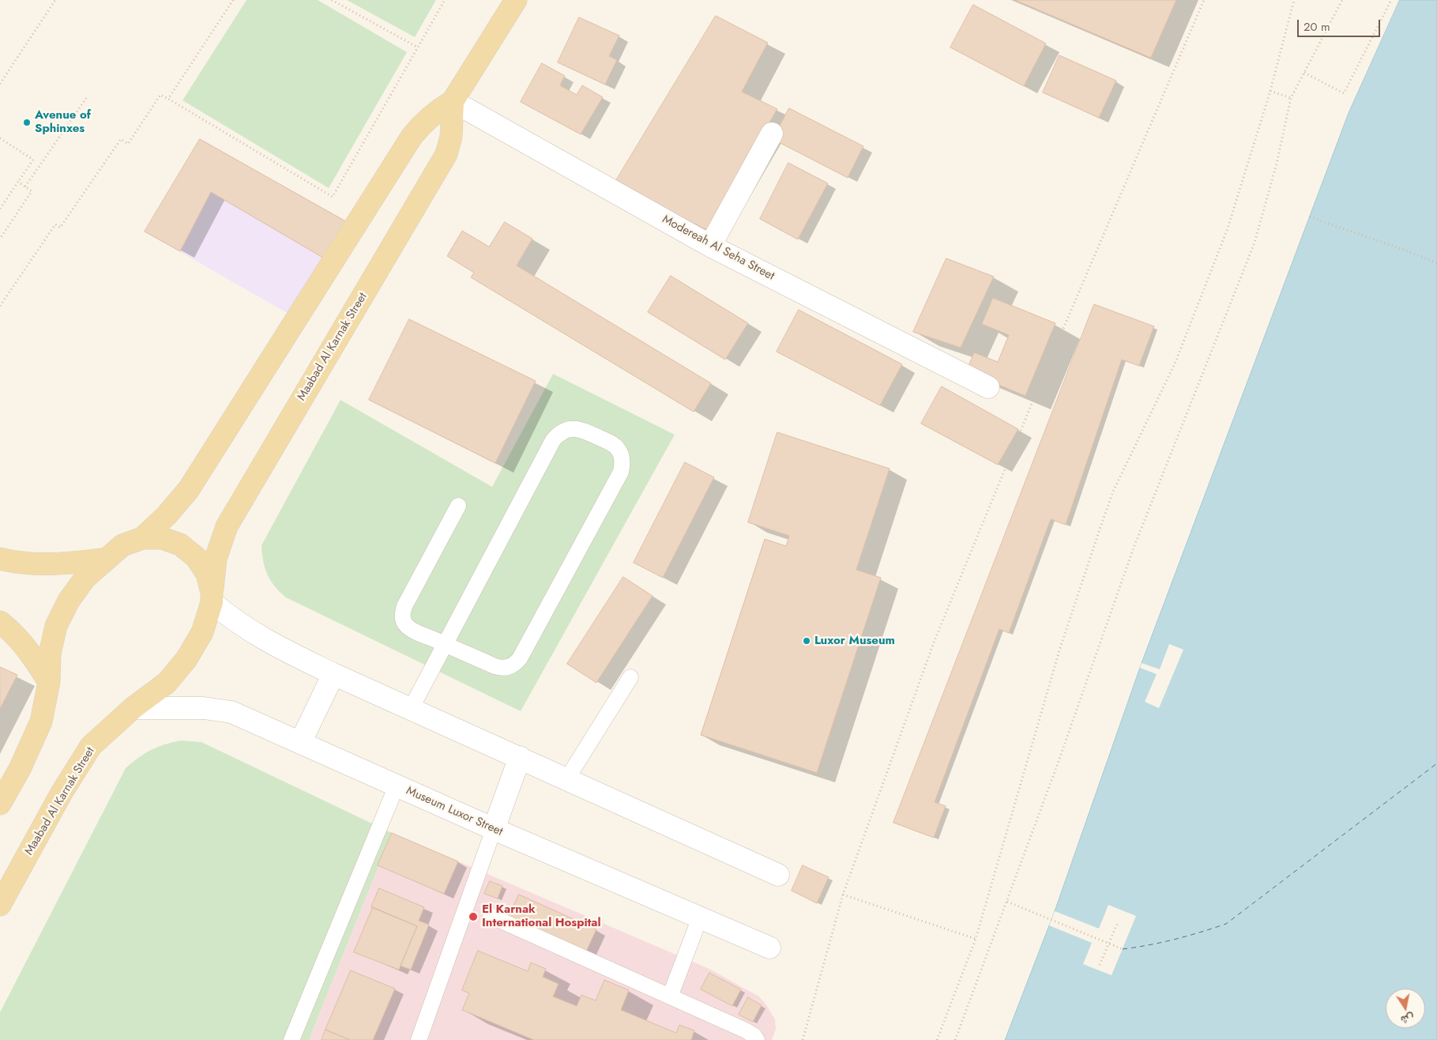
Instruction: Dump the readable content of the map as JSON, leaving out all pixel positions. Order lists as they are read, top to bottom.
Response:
{
  "streets": {
    "main road": ["Maabad Al Karnak Street"],
    "street": ["Modereah Al Seha Street", "Museum Luxor Street"]
  },
  "crossings": [
    ["Modereah Al Seha Street", "Maabad Al Karnak Street"],
    ["Maabad Al Karnak Street", "Museum Luxor Street"]
  ],
  "places": ["Avenue of Sphinxes", "Luxor Museum", "El Karnak International Hospital"],
  "scale_bar": "20 m",
  "north": "bottom"
}
